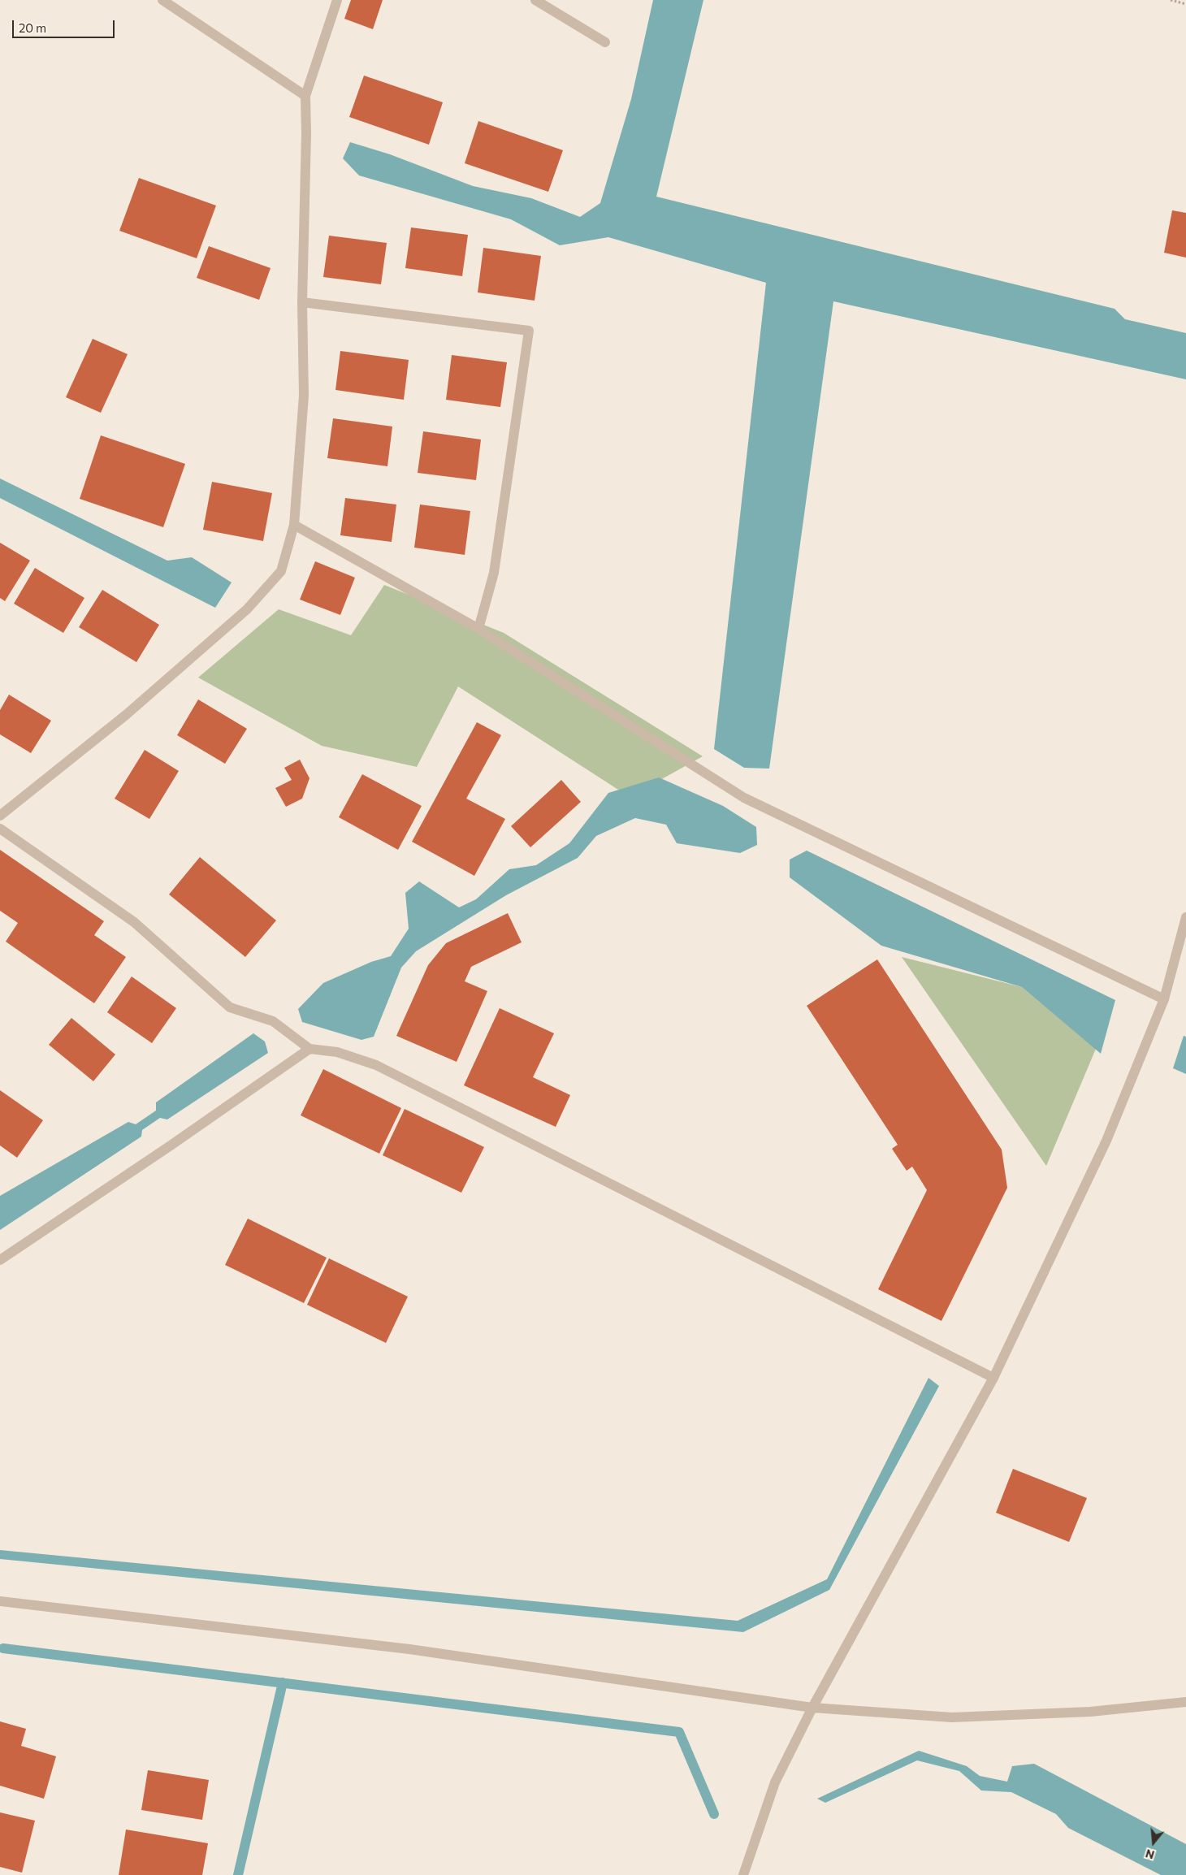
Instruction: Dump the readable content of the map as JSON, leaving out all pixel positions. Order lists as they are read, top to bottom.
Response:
{
  "scale_bar": "20 m",
  "north": "bottom"
}
